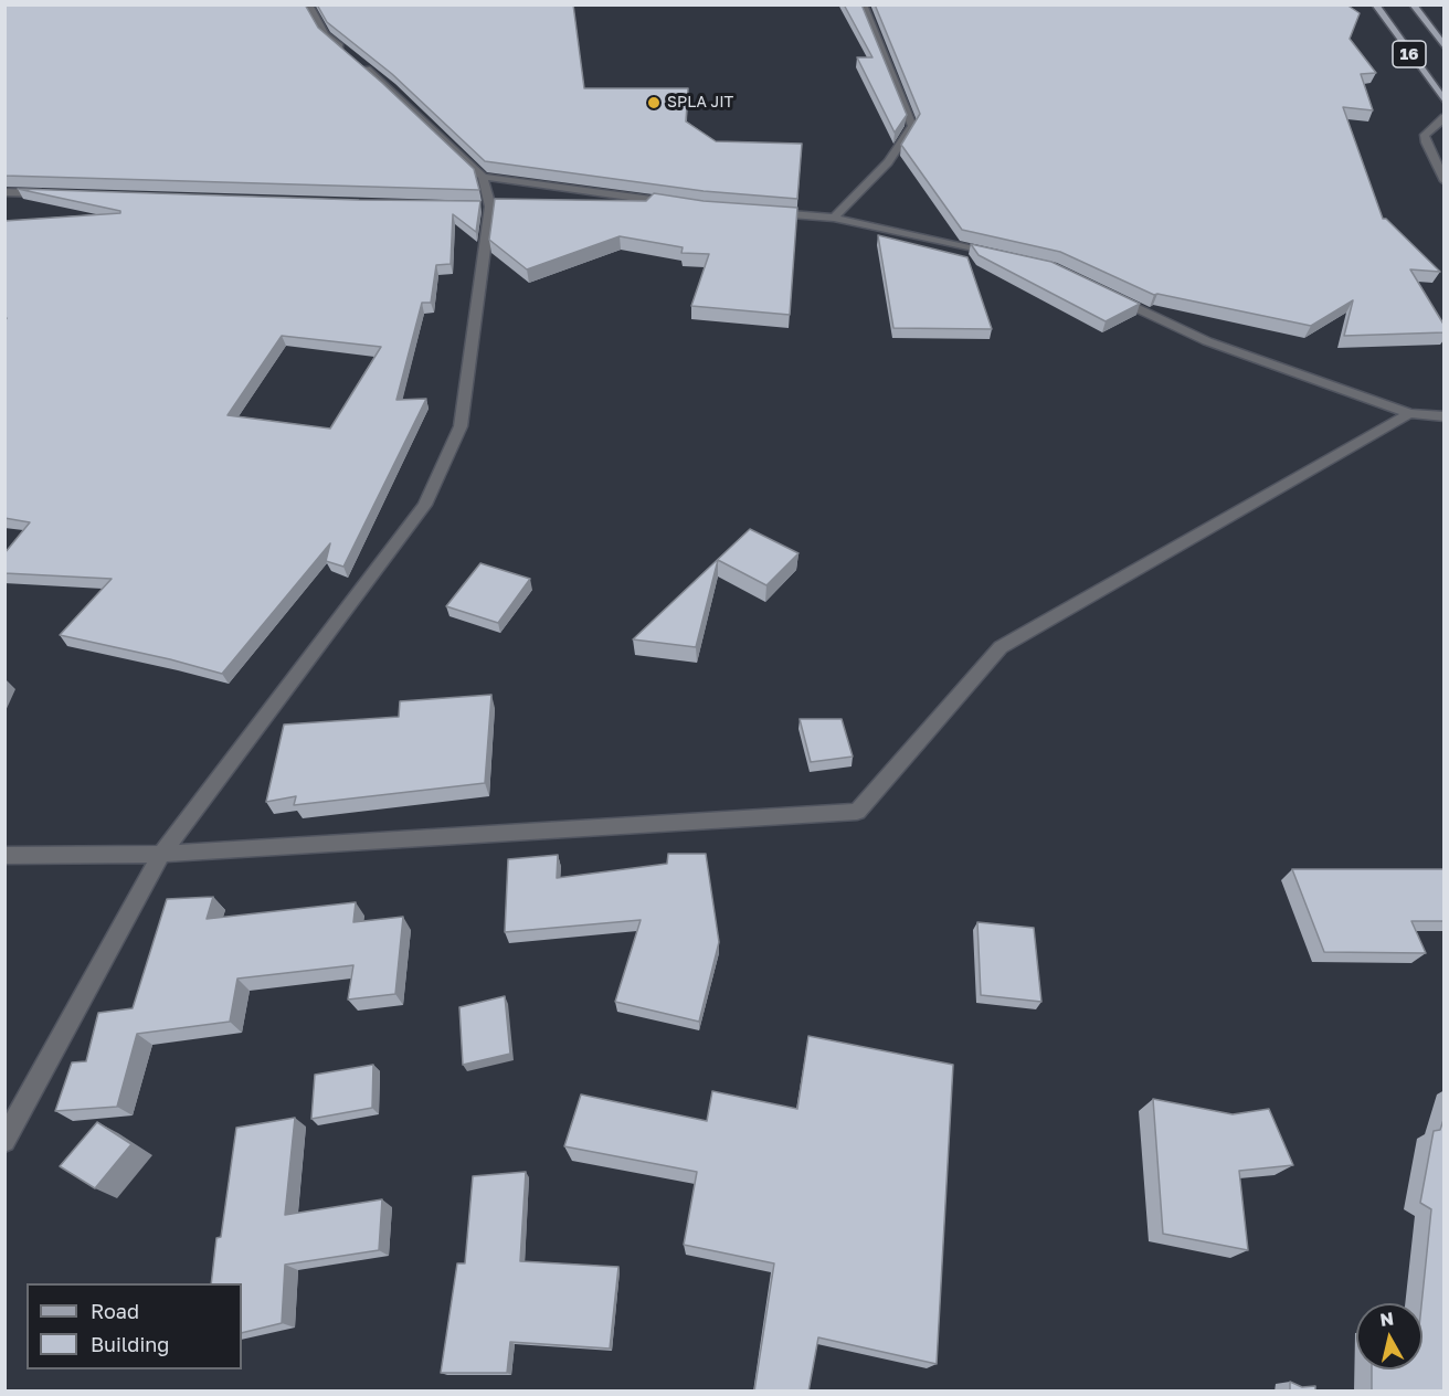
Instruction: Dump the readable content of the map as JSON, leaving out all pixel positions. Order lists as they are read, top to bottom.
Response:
{
  "streets": {
    "main road": ["16"]
  },
  "places": ["SPLA JIT"],
  "legend": ["Road", "Building"],
  "north": "top"
}
